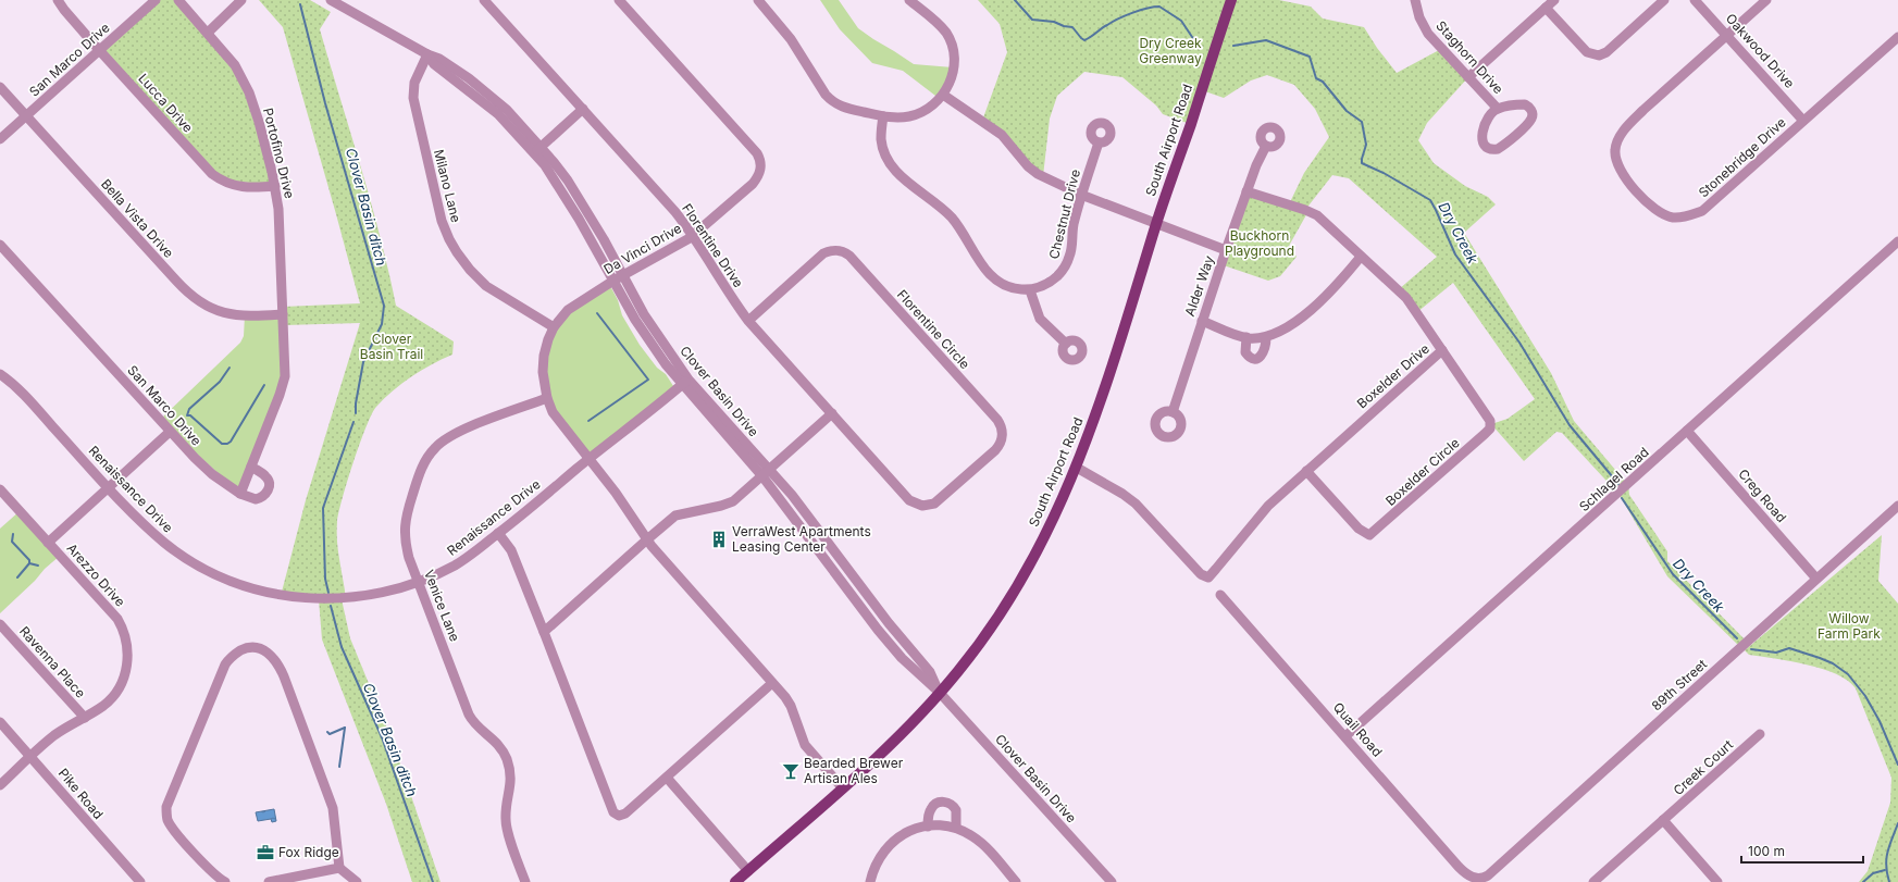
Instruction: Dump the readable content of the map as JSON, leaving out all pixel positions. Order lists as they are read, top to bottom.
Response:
{
  "streets": {
    "main road": ["South Airport Road"],
    "street": [
      "Oakwood Drive",
      "Staghorn Drive",
      "San Marco Drive",
      "Lucca Drive",
      "Portofino Drive",
      "Stonebridge Drive",
      "Milano Lane",
      "Chestnut Drive",
      "Bella Vista Drive",
      "Florentine Drive",
      "Da Vinci Drive",
      "Alder Way",
      "Florentine Circle",
      "Boxelder Drive",
      "Clover Basin Drive",
      "Boxelder Circle",
      "Schlagel Road",
      "Renaissance Drive",
      "Creg Road",
      "Arezzo Drive",
      "Venice Lane",
      "Ravenna Place",
      "89th Street",
      "Quail Road",
      "Creek Court",
      "Pike Road"
    ]
  },
  "crossings": [
    ["Oakwood Drive", "Stonebridge Drive"],
    ["San Marco Drive", "Lucca Drive"],
    ["San Marco Drive", "Bella Vista Drive"],
    ["Lucca Drive", "Portofino Drive"],
    ["South Airport Road", "Da Vinci Drive"],
    ["South Airport Road", "Boxelder Drive"],
    ["South Airport Road", "Clover Basin Drive"],
    ["Portofino Drive", "Bella Vista Drive"],
    ["Milano Lane", "Da Vinci Drive"],
    ["Milano Lane", "Clover Basin Drive"],
    ["Florentine Drive", "Da Vinci Drive"],
    ["Florentine Drive", "Florentine Circle"],
    ["Da Vinci Drive", "Clover Basin Drive"],
    ["Da Vinci Drive", "Renaissance Drive"],
    ["Da Vinci Drive", "Venice Lane"],
    ["Alder Way", "Boxelder Drive"],
    ["Boxelder Drive", "Boxelder Circle"],
    ["Clover Basin Drive", "Renaissance Drive"],
    ["Schlagel Road", "Creg Road"],
    ["Schlagel Road", "Quail Road"],
    ["Renaissance Drive", "Venice Lane"],
    ["Creg Road", "89th Street"],
    ["Arezzo Drive", "Ravenna Place"],
    ["Arezzo Drive", "Pike Road"],
    ["89th Street", "Quail Road"]
  ],
  "water": ["Clover Basin ditch", "Dry Creek"],
  "parks": [
    "Dry Creek Greenway",
    "Buckhorn Playground",
    "Clover Basin Trail",
    "Willow Farm Park"
  ],
  "places": {
    "building": ["VerraWest Apartments Leasing Center"],
    "bar": ["Bearded Brewer Artisan Ales"],
    "office": ["Fox Ridge"]
  },
  "scale_bar": "100 m"
}
